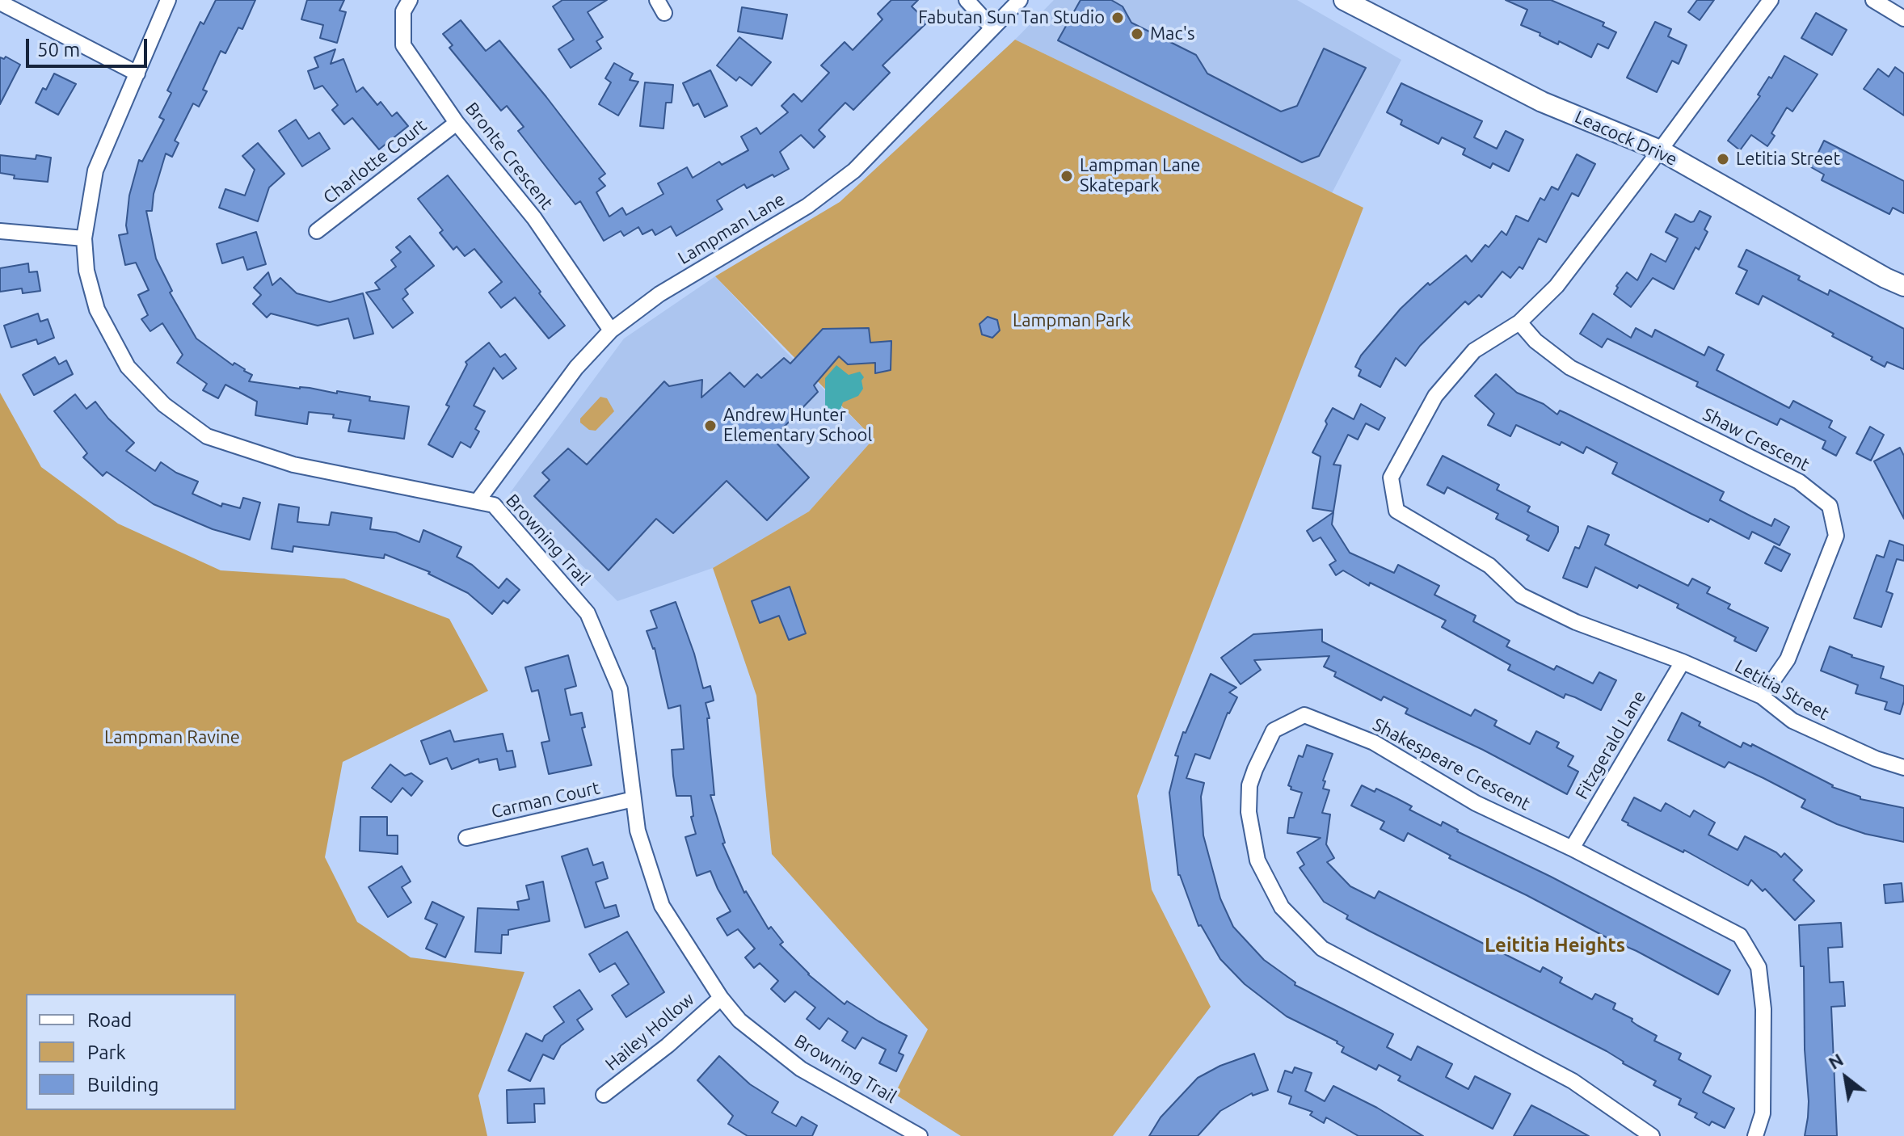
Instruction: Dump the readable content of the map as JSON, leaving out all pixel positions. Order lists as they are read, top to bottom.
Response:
{
  "streets": {
    "street": [
      "Leacock Drive",
      "Bronte Crescent",
      "Charlotte Court",
      "Lampman Lane",
      "Shaw Crescent",
      "Browning Trail",
      "Letitia Street",
      "Fitzgerald Lane",
      "Shakespeare Crescent",
      "Carman Court",
      "Hailey Hollow"
    ]
  },
  "crossings": [
    ["Leacock Drive", "Letitia Street"],
    ["Bronte Crescent", "Charlotte Court"],
    ["Bronte Crescent", "Lampman Lane"],
    ["Lampman Lane", "Browning Trail"],
    ["Shaw Crescent", "Letitia Street"],
    ["Browning Trail", "Carman Court"],
    ["Browning Trail", "Hailey Hollow"],
    ["Letitia Street", "Fitzgerald Lane"],
    ["Fitzgerald Lane", "Shakespeare Crescent"]
  ],
  "districts": ["Leititia Heights"],
  "parks": ["Lampman Park", "Lampman Ravine"],
  "places": [
    "Fabutan Sun Tan Studio",
    "Mac's",
    "Letitia Street",
    "Lampman Lane Skatepark",
    "Andrew Hunter Elementary School"
  ],
  "legend": ["Road", "Park", "Building"],
  "scale_bar": "50 m",
  "north": "top left"
}
